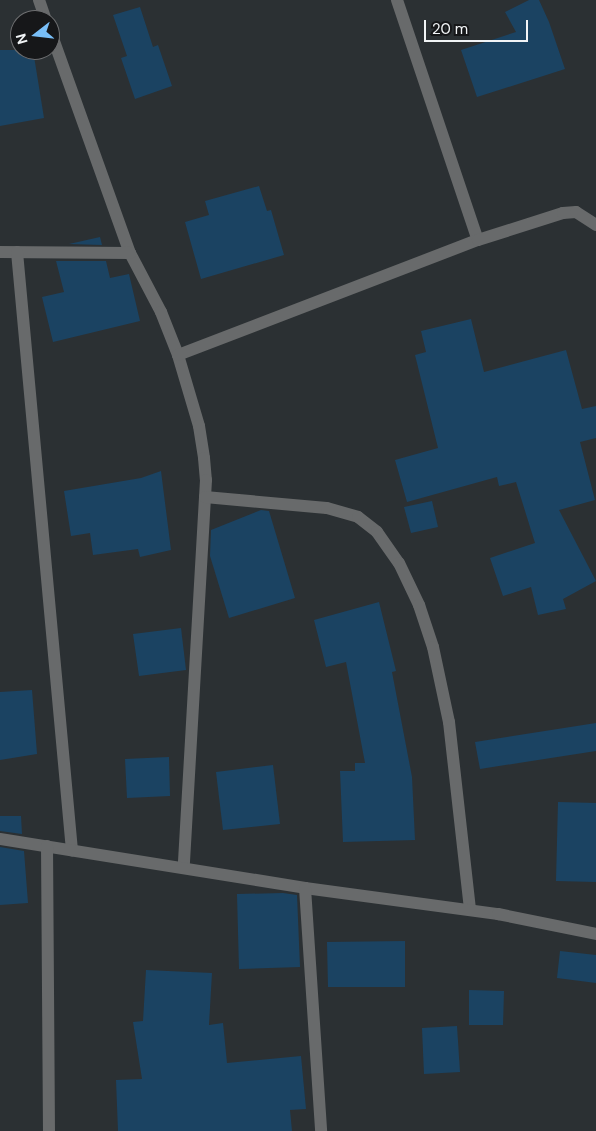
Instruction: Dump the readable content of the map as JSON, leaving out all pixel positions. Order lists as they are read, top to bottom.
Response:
{
  "scale_bar": "20 m",
  "north": "left"
}
